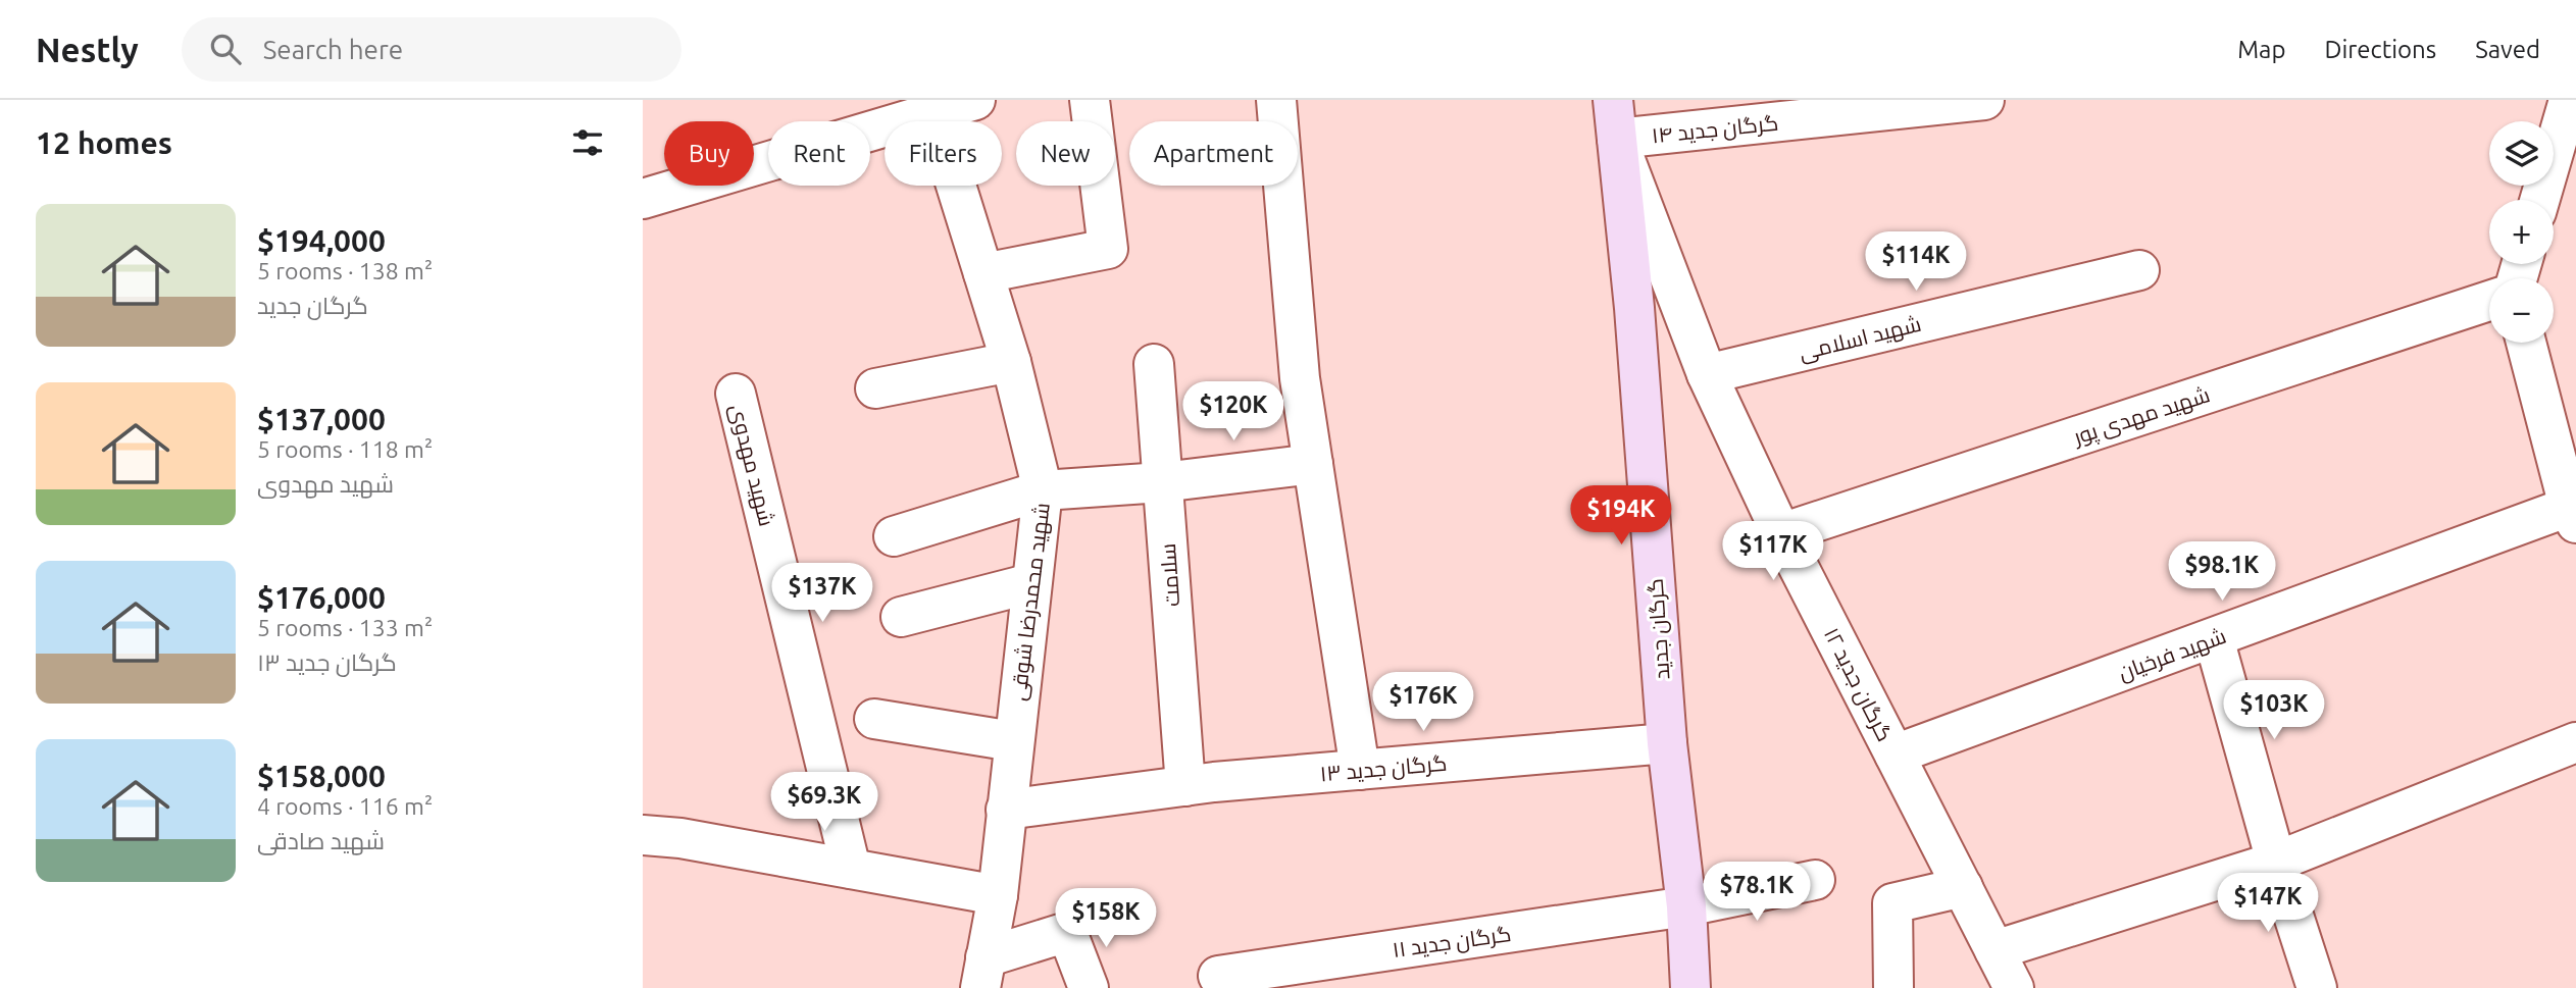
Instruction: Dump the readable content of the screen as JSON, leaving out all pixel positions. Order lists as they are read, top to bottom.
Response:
{
  "streets": {
    "main road": ["گرگان جدید"],
    "street": [
      "گرگان جدید ۱۴",
      "شهید اسلامی",
      "شهید مهدی پور",
      "شهید مهدوی",
      "سلامت",
      "شهید محمدرضا شوقی",
      "شهید فرخیان",
      "گرگان جدید ۱۲",
      "گرگان جدید ۱۳",
      "گرگان جدید ۱۱"
    ]
  },
  "crossings": [
    ["گرگان جدید ۱۴", "گرگان جدید"],
    ["گرگان جدید ۱۴", "گرگان جدید ۱۲"],
    ["شهید اسلامی", "گرگان جدید ۱۲"],
    ["شهید مهدی پور", "گرگان جدید ۱۲"],
    ["سلامت", "گرگان جدید ۱۳"],
    ["شهید محمدرضا شوقی", "گرگان جدید ۱۳"],
    ["گرگان جدید", "گرگان جدید ۱۲"],
    ["گرگان جدید", "گرگان جدید ۱۳"],
    ["گرگان جدید", "گرگان جدید ۱۱"],
    ["شهید فرخیان", "گرگان جدید ۱۲"]
  ],
  "page": {
    "header": "Nestly",
    "search": "Search here",
    "nav": ["Map", "Directions", "Saved"],
    "heading": "12 homes",
    "map_buttons": ["+", "−"],
    "chip": [
      "Buy",
      "Rent",
      "Filters",
      "New",
      "Apartment"
    ],
    "list": [
      {
        "name": "$194,000",
        "note": "5 rooms · 138 m² · گرگان جدید"
      },
      {
        "name": "$137,000",
        "note": "5 rooms · 118 m² · شهید مهدوی"
      },
      {
        "name": "$176,000",
        "note": "5 rooms · 133 m² · گرگان جدید ۱۳"
      },
      {
        "name": "$158,000",
        "note": "4 rooms · 116 m² · شهید صادقی"
      }
    ],
    "price": [
      "$114K",
      "$120K",
      "$194K",
      "$117K",
      "$98.1K",
      "$137K",
      "$176K",
      "$103K",
      "$69.3K",
      "$78.1K",
      "$147K",
      "$158K"
    ]
  }
}
